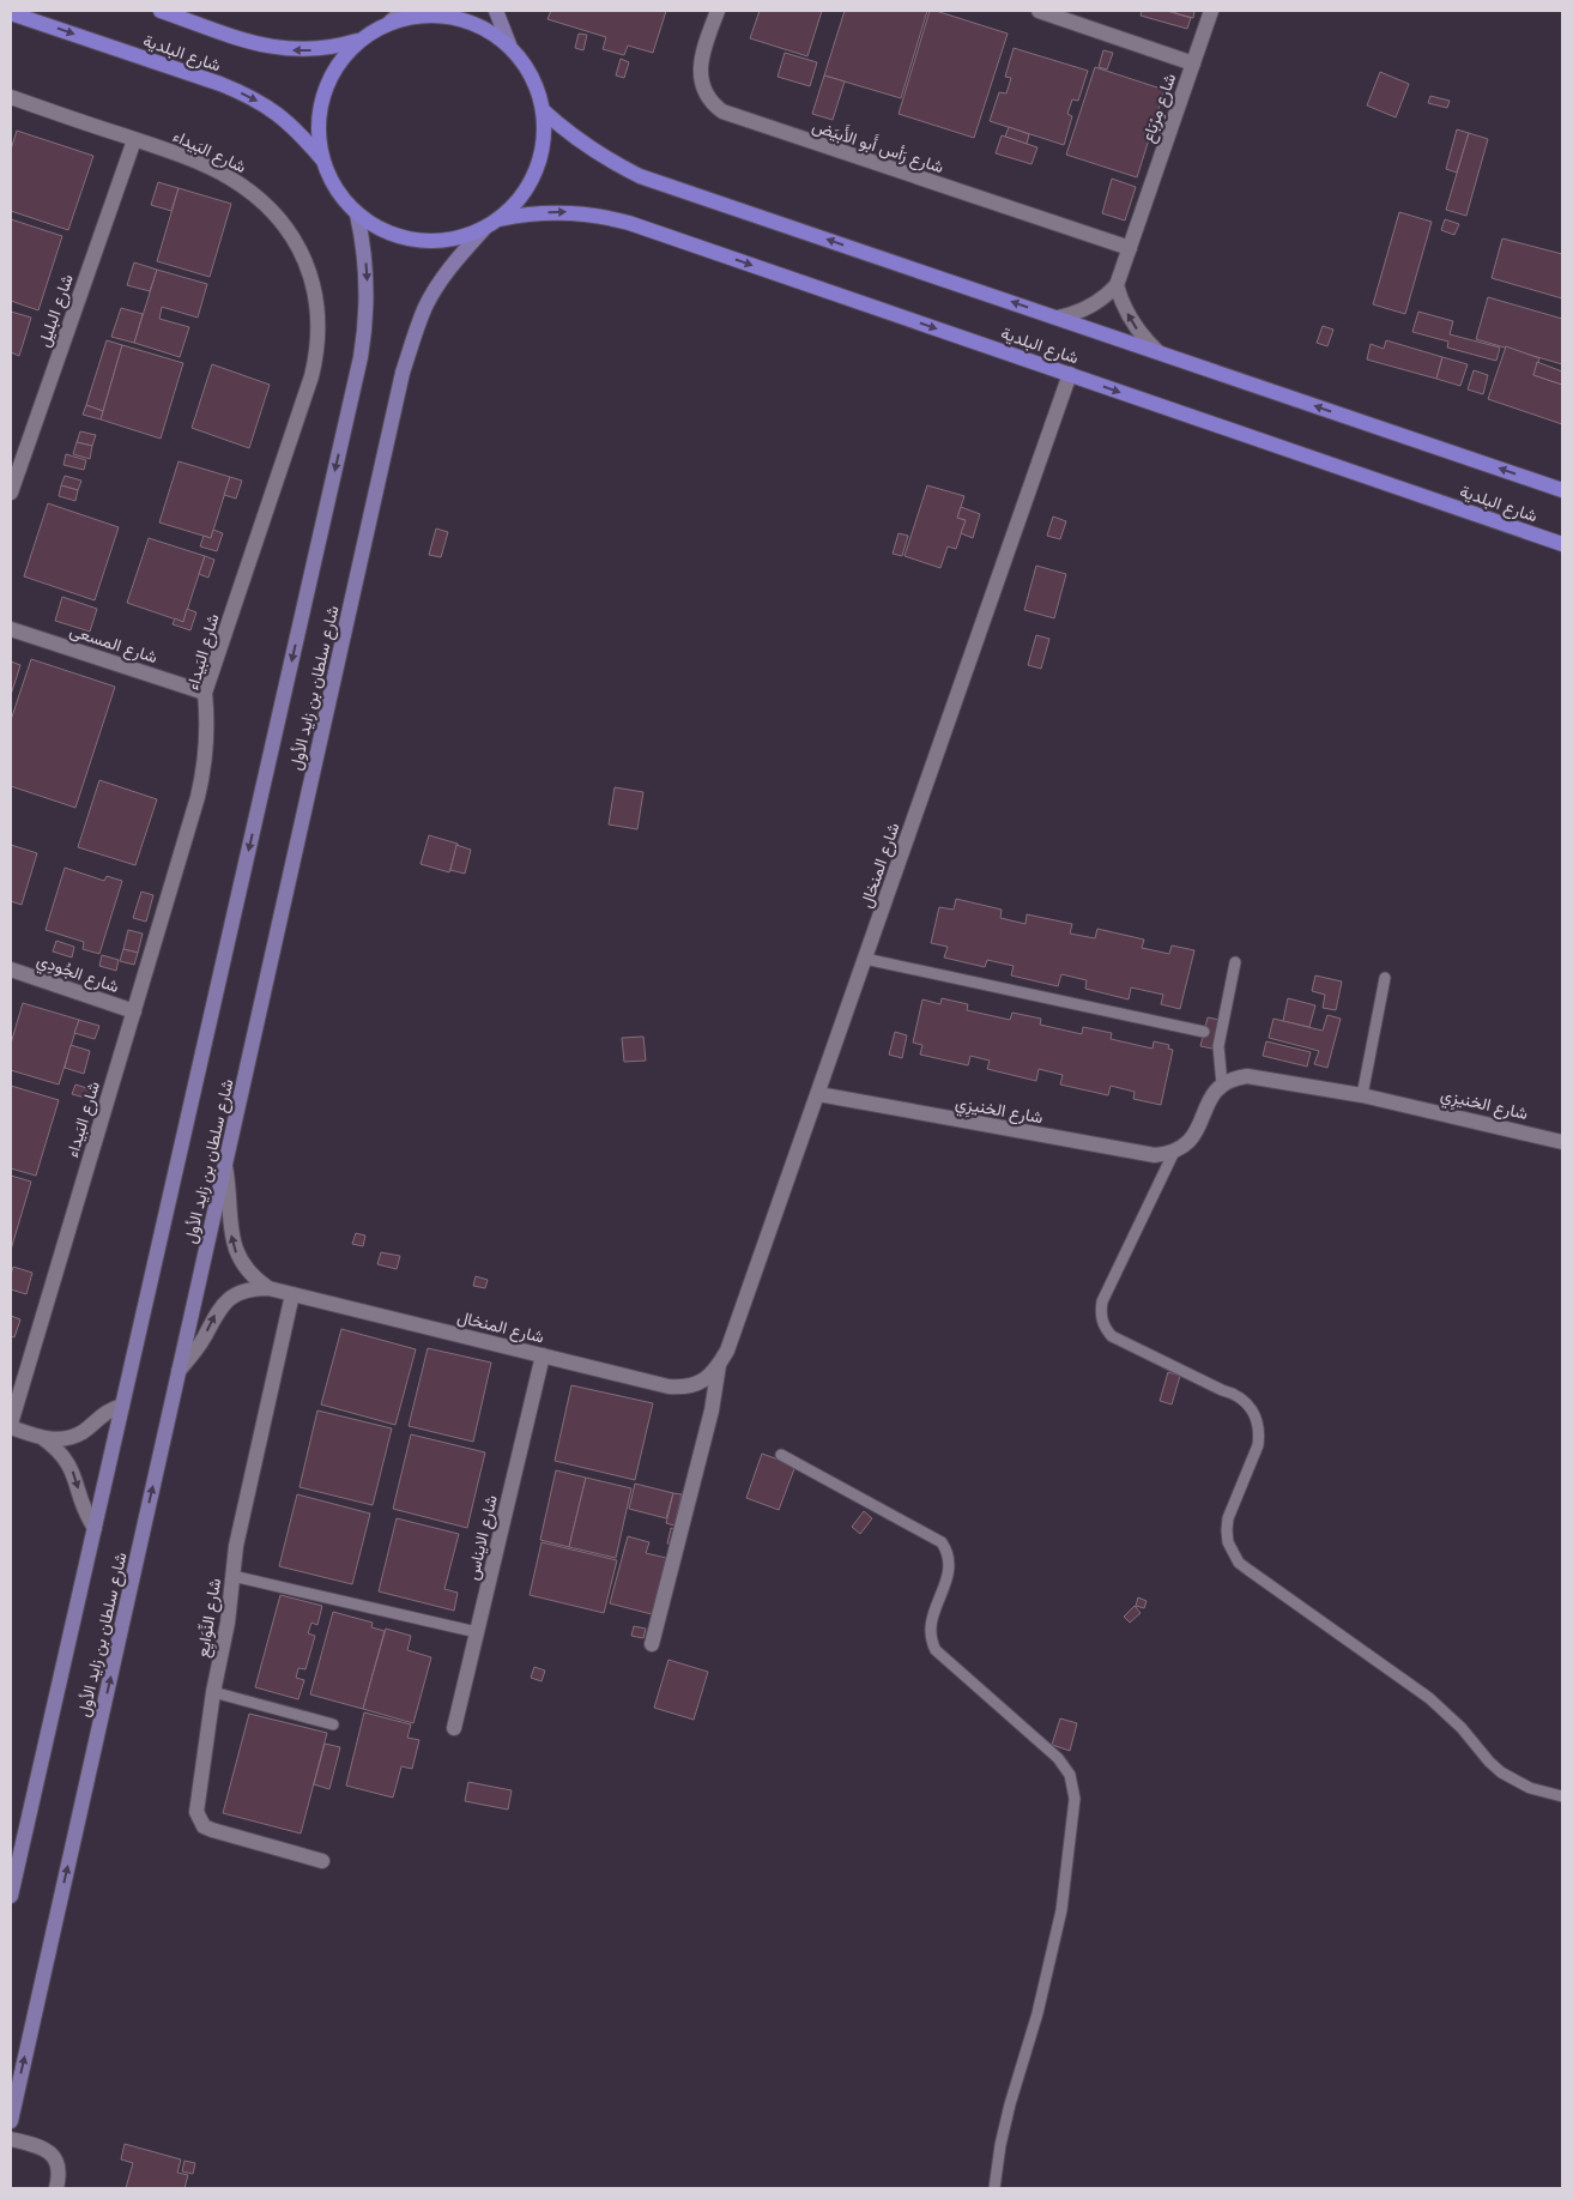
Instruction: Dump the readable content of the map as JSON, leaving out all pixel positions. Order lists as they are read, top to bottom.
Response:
{
  "streets": {
    "main road": ["شارع البلدية", "شارع سلطان بن زايد الأول"],
    "street": [
      "شارع مِرْبَاع",
      "شارع رَأس أَبو الأَبيَض",
      "شارع البَيداء",
      "شارع البليل",
      "شارع المسعى",
      "شارع المنخال",
      "شارع الجُودِي",
      "شارع الخنيزِي",
      "شارع الايناس",
      "شارع النِّوَايِع"
    ]
  },
  "crossings": [
    ["شارع البلدية", "شارع المنخال"],
    ["شارع مِرْبَاع", "شارع رَأس أَبو الأَبيَض"],
    ["شارع البَيداء", "شارع البليل"],
    ["شارع البَيداء", "شارع المسعى"],
    ["شارع البَيداء", "شارع الجُودِي"],
    ["شارع سلطان بن زايد الأول", "شارع المنخال"],
    ["شارع المنخال", "شارع الخنيزِي"],
    ["شارع المنخال", "شارع الايناس"],
    ["شارع المنخال", "شارع النِّوَايِع"]
  ]
}
